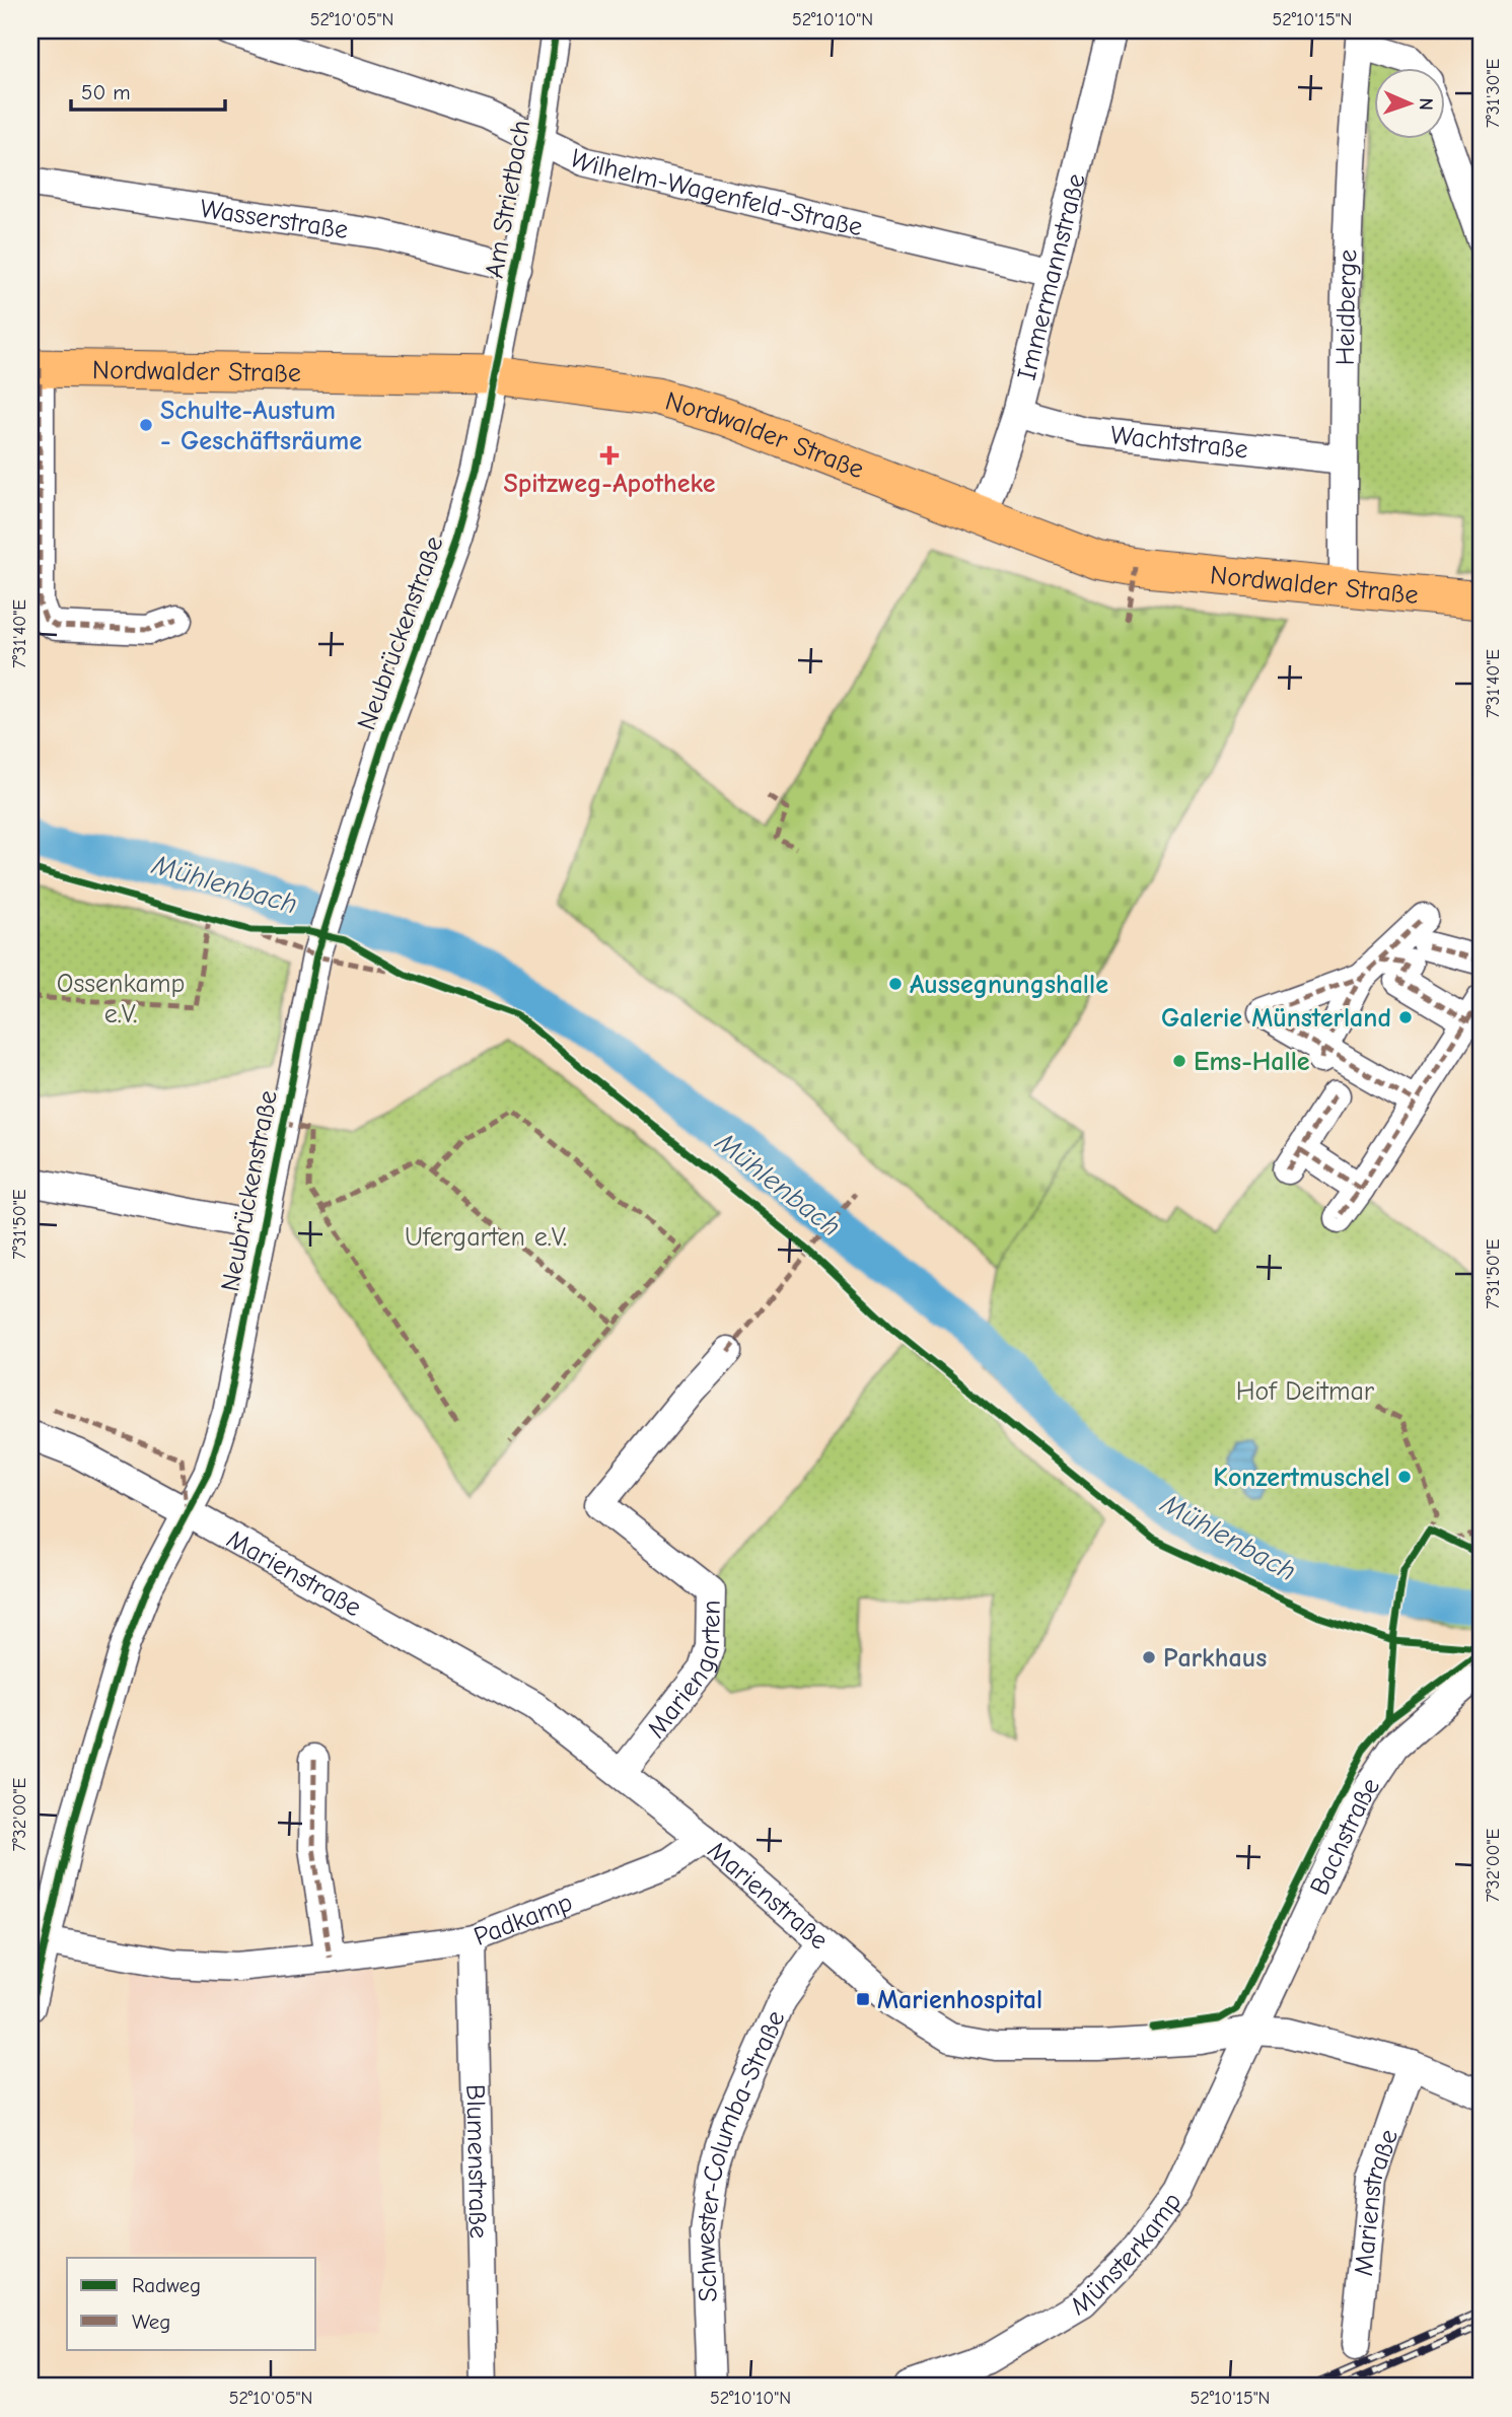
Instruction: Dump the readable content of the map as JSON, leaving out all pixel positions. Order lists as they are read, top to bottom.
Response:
{
  "streets": {
    "main road": ["Nordwalder Straße"],
    "street": [
      "Wilhelm-Wagenfeld-Straße",
      "Am Strietbach",
      "Wasserstraße",
      "Immermannstraße",
      "Heidberge",
      "Wachtstraße",
      "Neubrückenstraße",
      "Marienstraße",
      "Mariengarten",
      "Bachstraße",
      "Padkamp",
      "Schwester-Columba-Straße",
      "Blumenstraße",
      "Münsterkamp"
    ]
  },
  "crossings": [
    ["Wilhelm-Wagenfeld-Straße", "Am Strietbach"],
    ["Wilhelm-Wagenfeld-Straße", "Immermannstraße"],
    ["Am Strietbach", "Wasserstraße"],
    ["Am Strietbach", "Nordwalder Straße"],
    ["Am Strietbach", "Neubrückenstraße"],
    ["Immermannstraße", "Nordwalder Straße"],
    ["Immermannstraße", "Wachtstraße"],
    ["Heidberge", "Nordwalder Straße"],
    ["Heidberge", "Wachtstraße"],
    ["Nordwalder Straße", "Neubrückenstraße"],
    ["Neubrückenstraße", "Marienstraße"],
    ["Neubrückenstraße", "Padkamp"],
    ["Marienstraße", "Mariengarten"],
    ["Marienstraße", "Bachstraße"],
    ["Marienstraße", "Padkamp"],
    ["Marienstraße", "Schwester-Columba-Straße"],
    ["Marienstraße", "Münsterkamp"],
    ["Bachstraße", "Münsterkamp"],
    ["Padkamp", "Blumenstraße"]
  ],
  "water": ["Mühlenbach"],
  "parks": ["Ossenkamp e.V.", "Ufergarten e.V.", "Hof Deitmar"],
  "places": {
    "other": [
      "Schulte-Austum - Geschäftsräume",
      "Aussegnungshalle",
      "Galerie Münsterland",
      "Ems-Halle",
      "Konzertmuschel",
      "Parkhaus"
    ],
    "health": ["Spitzweg-Apotheke"],
    "transit": ["Marienhospital"]
  },
  "legend": ["Radweg", "Weg"],
  "scale_bar": "50 m",
  "north": "right",
  "coordinates": [
    "52°10'05\"N",
    "52°10'10\"N",
    "52°10'15\"N",
    "7°31'30\"E",
    "7°31'40\"E",
    "7°31'50\"E",
    "7°32'00\"E"
  ]
}
